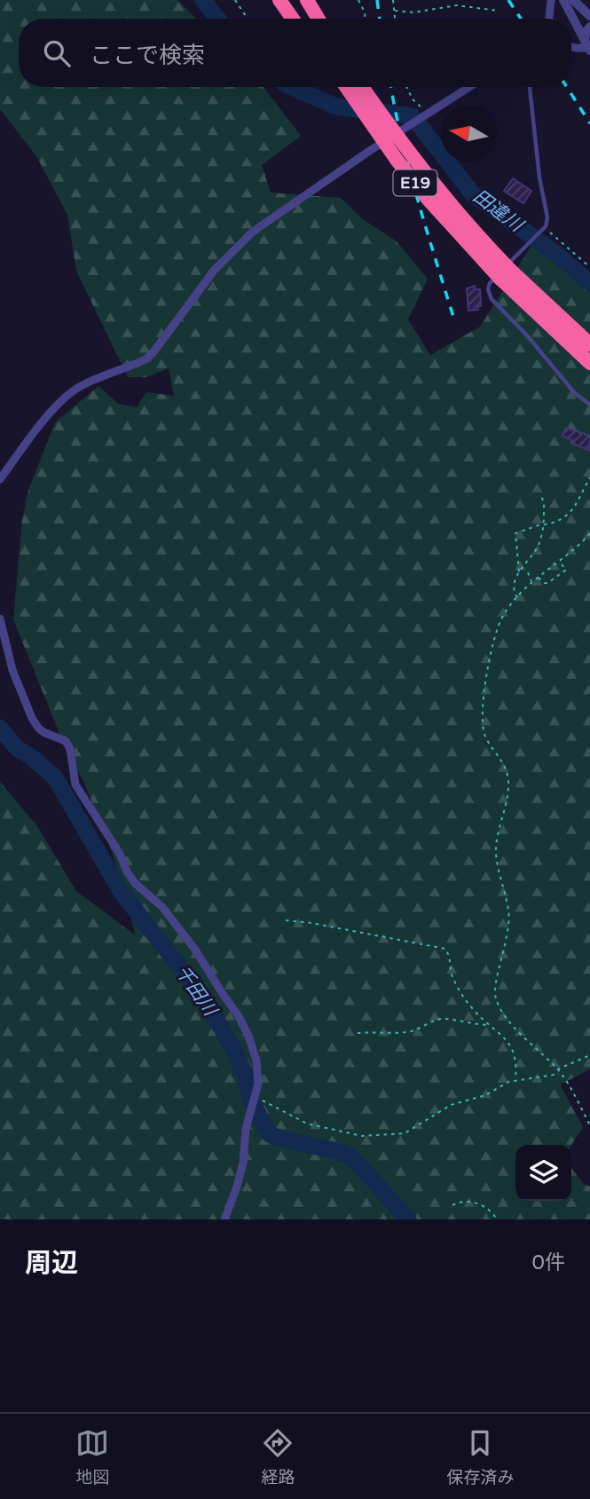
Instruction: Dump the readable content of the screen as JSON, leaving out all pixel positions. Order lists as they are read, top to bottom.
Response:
{
  "streets": {
    "highway": ["E19"]
  },
  "water": ["田違川", "千田川"],
  "north": "left",
  "page": {
    "search": "ここで検索",
    "heading": ["周辺", "0件"],
    "nav": ["地図", "経路", "保存済み"]
  }
}
